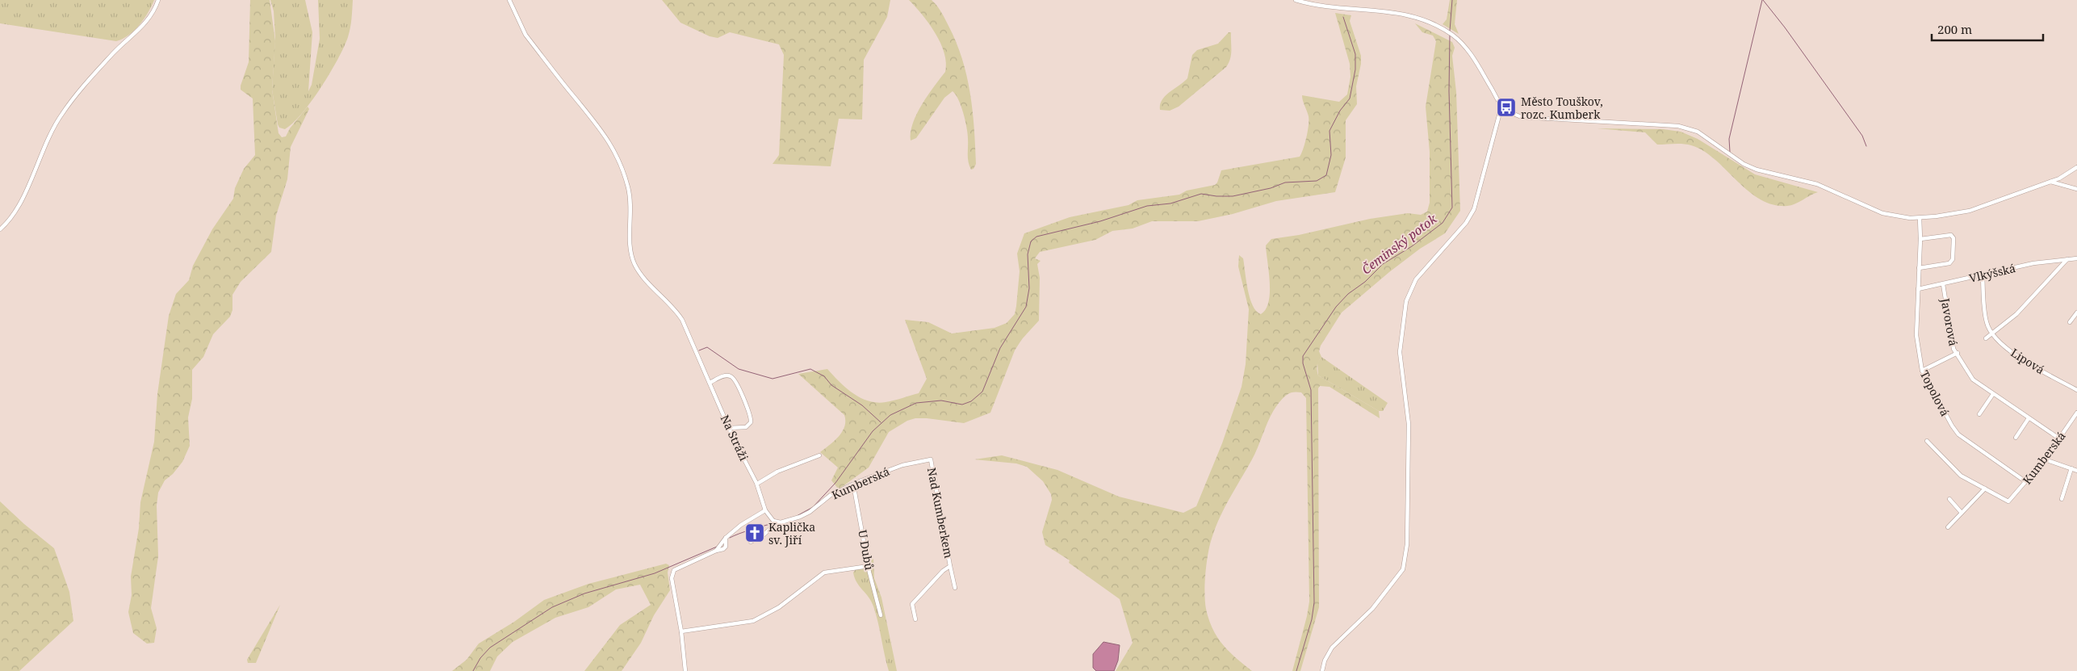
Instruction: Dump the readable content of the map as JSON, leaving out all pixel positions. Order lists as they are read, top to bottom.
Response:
{
  "streets": {
    "street": [
      "Vlkýšská",
      "Javorová",
      "Lipová",
      "Topolová",
      "Na Stráži",
      "Kumberská",
      "Nad Kumberkem",
      "U Dubů"
    ]
  },
  "crossings": [
    ["Vlkýšská", "Javorová"],
    ["Vlkýšská", "Lipová"],
    ["Vlkýšská", "Topolová"],
    ["Javorová", "Kumberská"],
    ["Topolová", "Kumberská"],
    ["Na Stráži", "Kumberská"],
    ["Kumberská", "Nad Kumberkem"],
    ["Kumberská", "U Dubů"]
  ],
  "water": ["Čeminský potok"],
  "places": {
    "bus stop": ["Město Touškov, rozc. Kumberk"],
    "church": ["Kaplička sv. Jiří"]
  },
  "scale_bar": "200 m"
}
